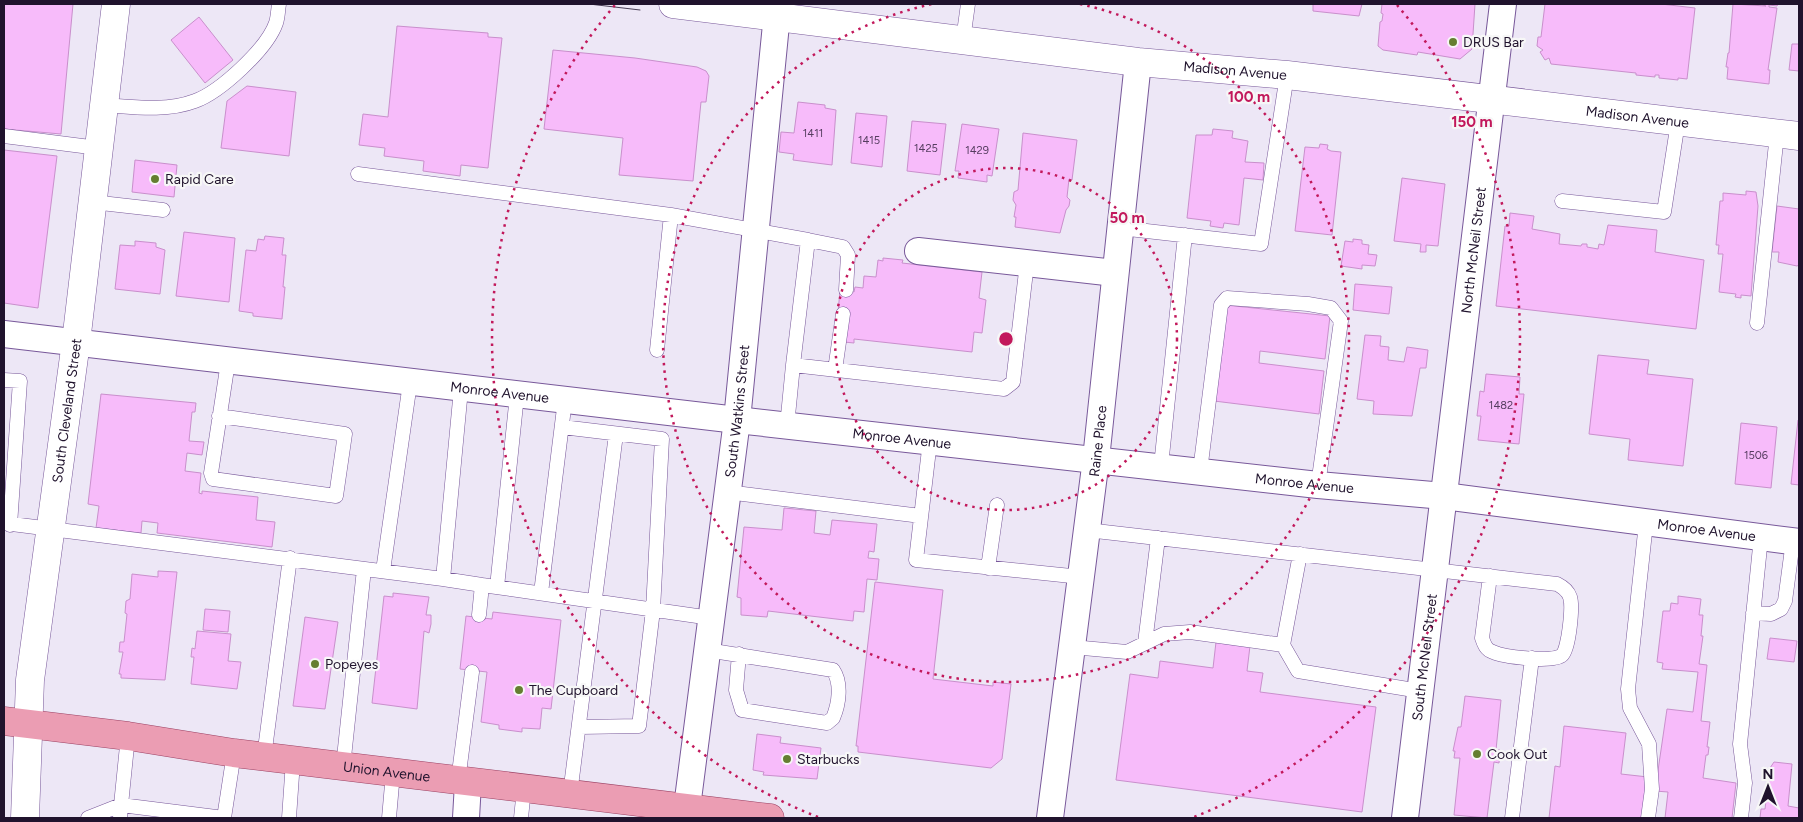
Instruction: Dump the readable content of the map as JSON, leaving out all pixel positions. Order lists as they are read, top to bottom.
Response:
{
  "streets": {
    "main road": ["Union Avenue"],
    "street": [
      "Madison Avenue",
      "North McNeil Street",
      "Monroe Avenue",
      "South Cleveland Street",
      "South Watkins Street",
      "Raine Place",
      "South McNeil Street"
    ]
  },
  "crossings": [
    ["Madison Avenue", "North McNeil Street"],
    ["Madison Avenue", "South Watkins Street"],
    ["Madison Avenue", "Raine Place"],
    ["North McNeil Street", "Monroe Avenue"],
    ["North McNeil Street", "South McNeil Street"],
    ["Monroe Avenue", "South Cleveland Street"],
    ["Monroe Avenue", "South Watkins Street"],
    ["Monroe Avenue", "Raine Place"],
    ["Monroe Avenue", "South McNeil Street"],
    ["South Cleveland Street", "Union Avenue"],
    ["South Watkins Street", "Union Avenue"]
  ],
  "places": [
    "DRUS Bar",
    "Rapid Care",
    "Popeyes",
    "The Cupboard",
    "Cook Out",
    "Starbucks"
  ],
  "house_numbers": [
    "1411",
    "1415",
    "1425",
    "1429",
    "1482",
    "1506"
  ],
  "north": "top",
  "rings": ["100 m", "150 m", "50 m"]
}
